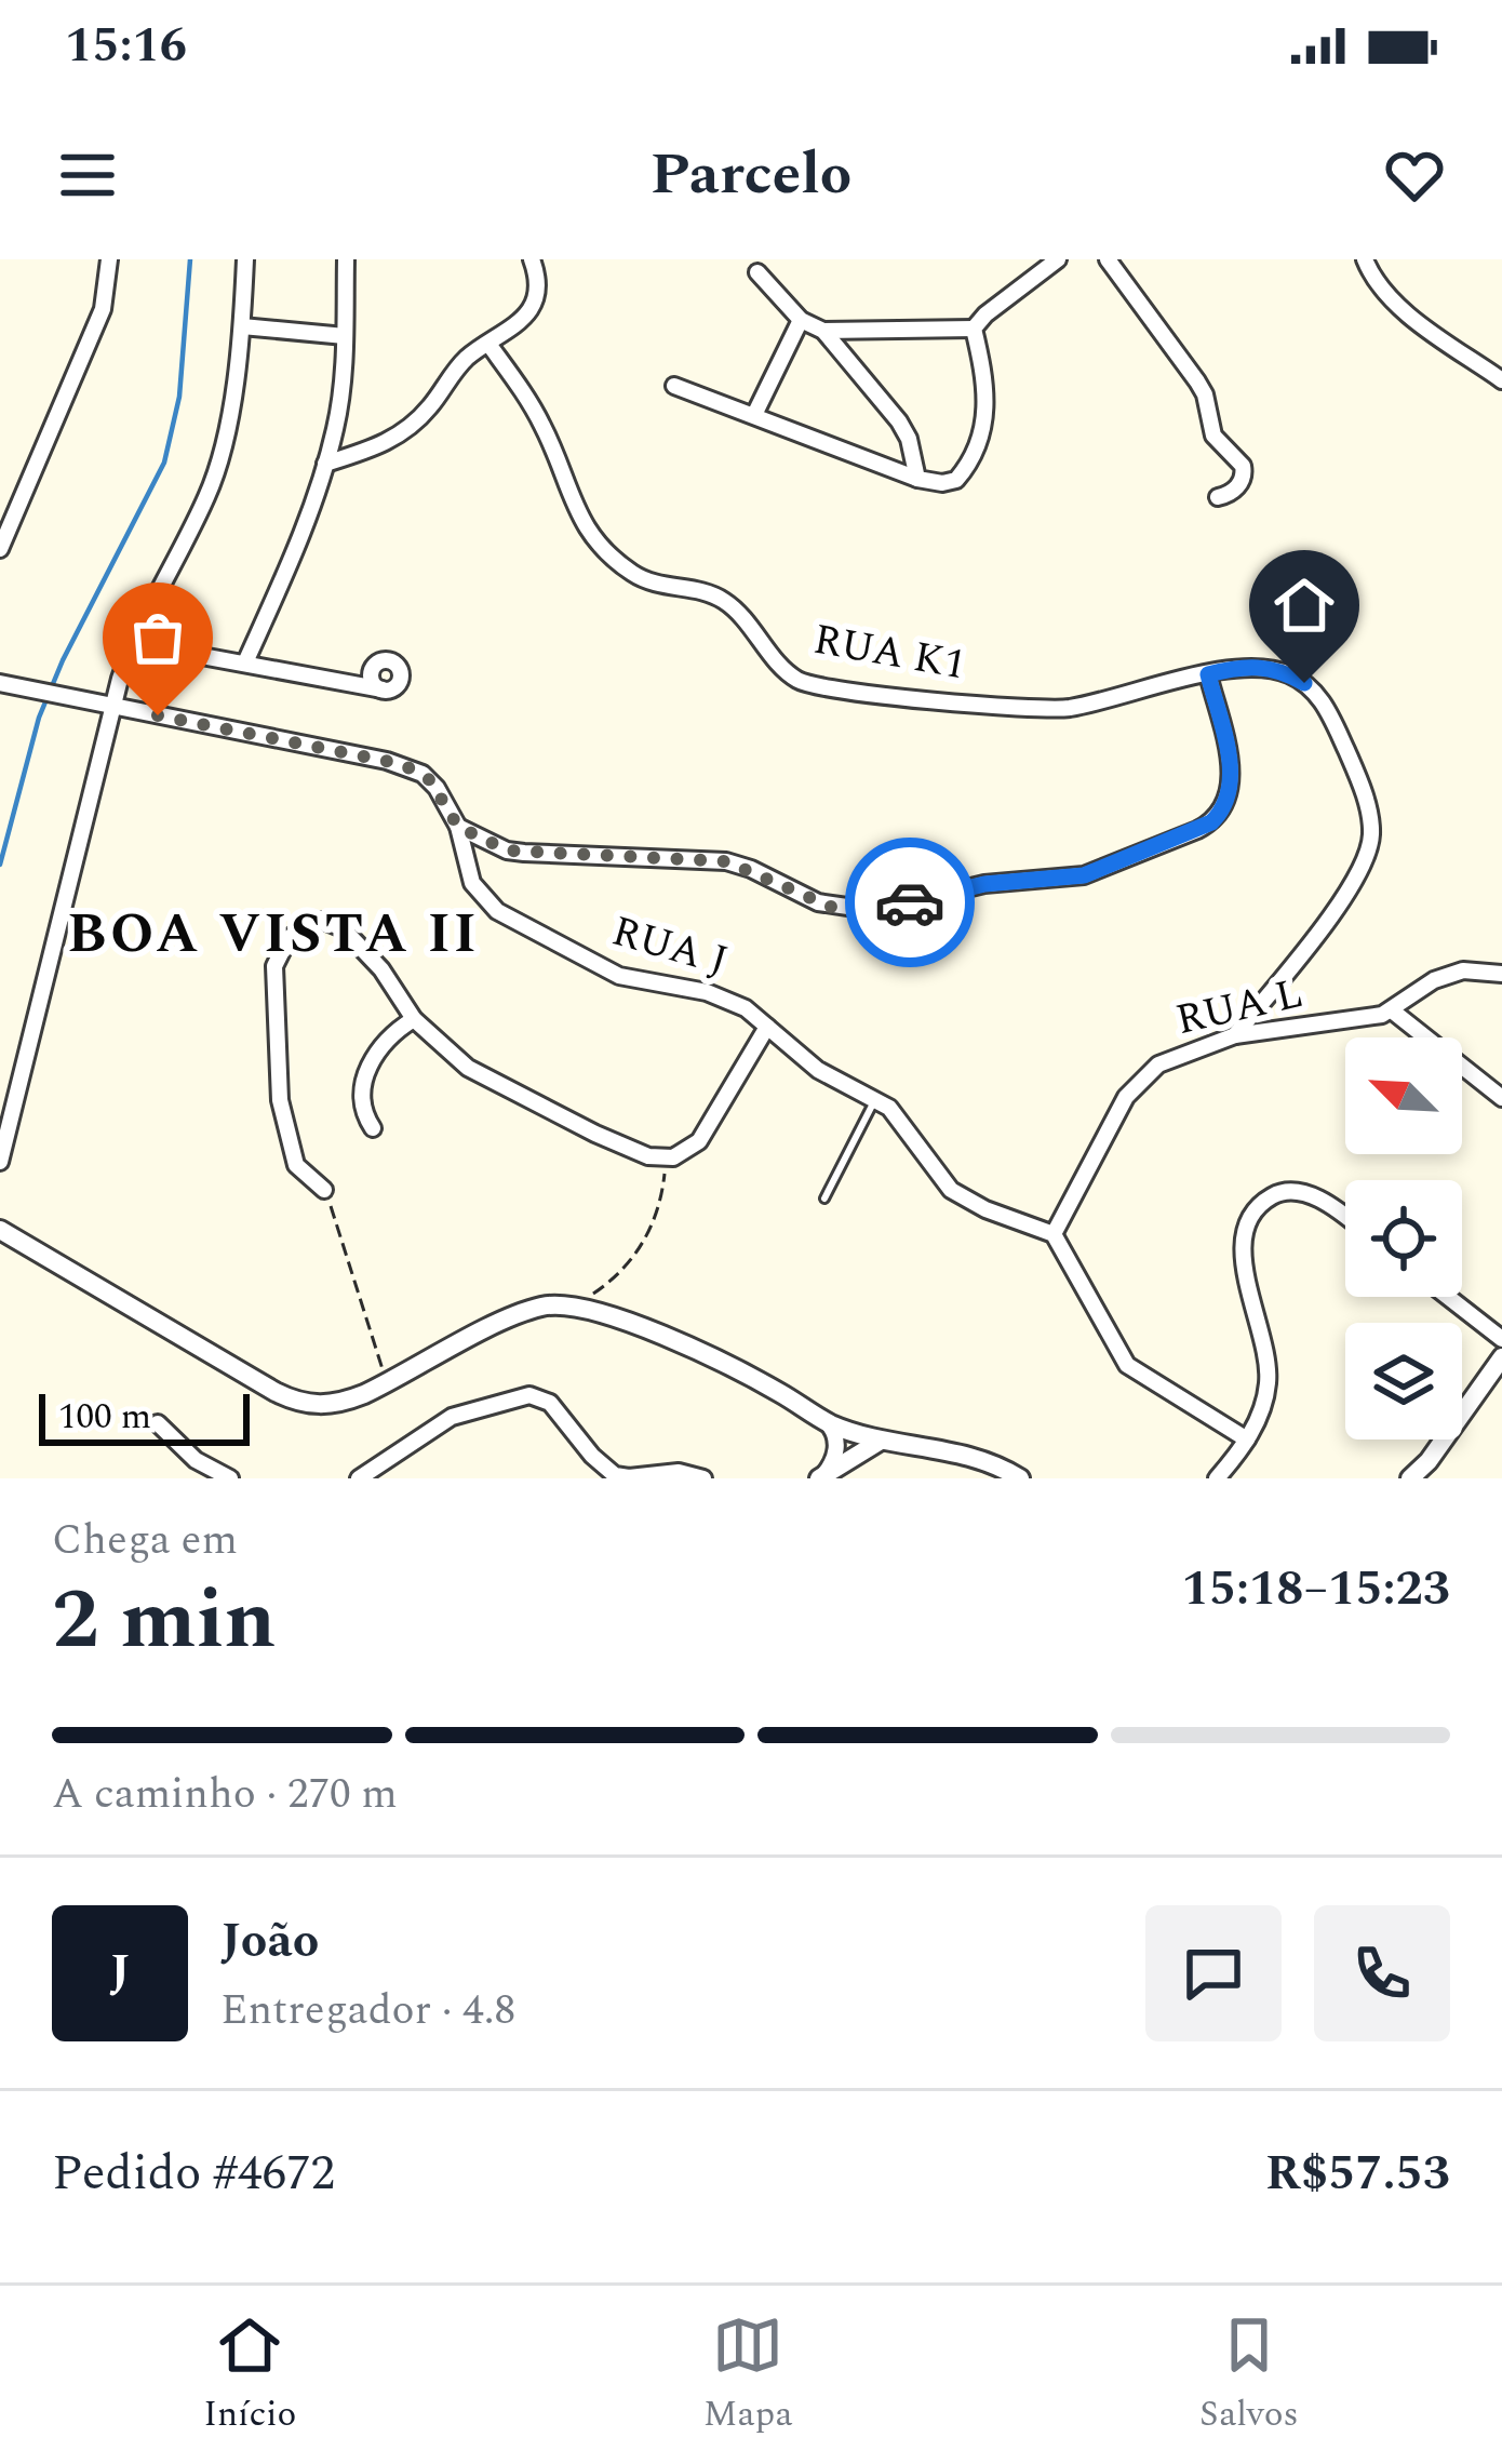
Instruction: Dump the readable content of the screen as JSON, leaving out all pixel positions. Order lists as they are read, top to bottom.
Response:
{
  "streets": {
    "street": ["RUA K1", "RUA J", "RUA L"]
  },
  "crossings": [
    ["RUA K1", "RUA L"],
    ["RUA J", "RUA L"]
  ],
  "districts": ["BOA VISTA II"],
  "scale_bar": "100 m",
  "north": "top left",
  "page": {
    "status": "15:16",
    "header": "Parcelo",
    "scale": "100 m",
    "heading": ["2 min", "Chega em", "15:18–15:23"],
    "panel": [
      "João",
      "Entregador · 4.8",
      "Pedido #4672",
      "R$57.53"
    ],
    "bar": "A caminho · 270 m",
    "round": "J",
    "tabs": ["Início", "Mapa", "Salvos"]
  }
}
